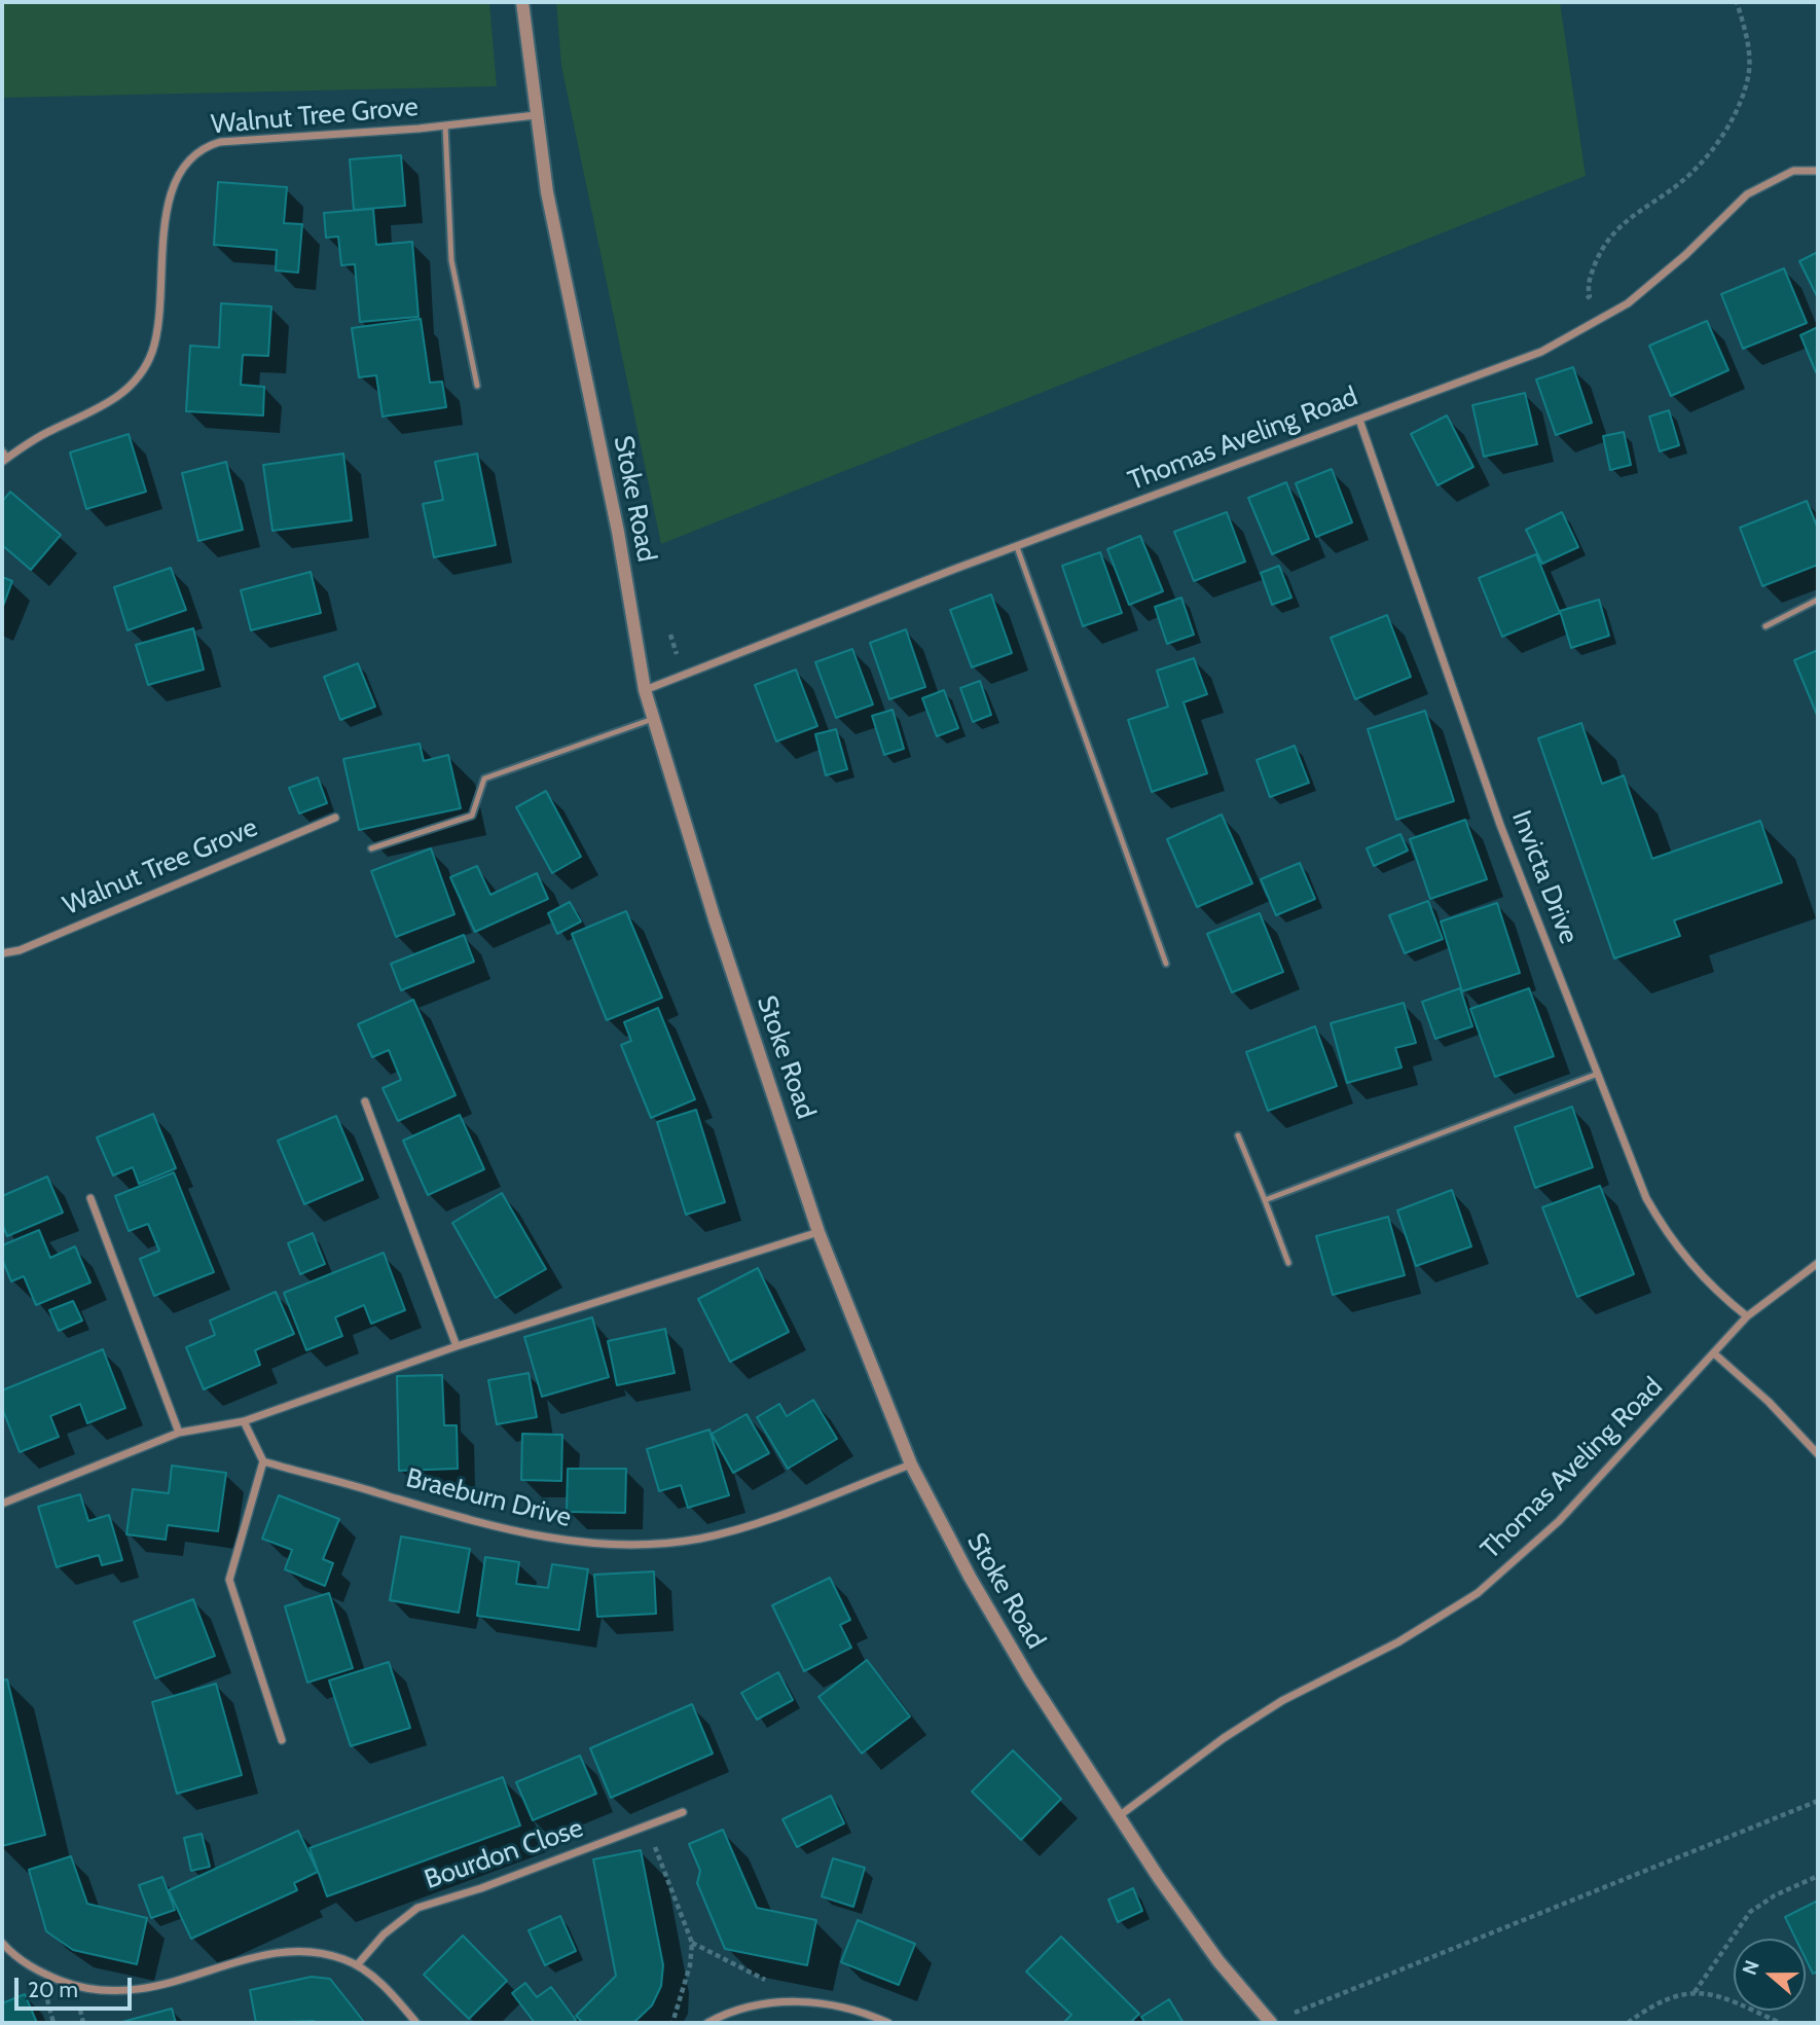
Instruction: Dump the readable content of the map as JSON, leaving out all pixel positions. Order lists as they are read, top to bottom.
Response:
{
  "streets": {
    "street": [
      "Walnut Tree Grove",
      "Thomas Aveling Road",
      "Stoke Road",
      "Invicta Drive",
      "Braeburn Drive",
      "Bourdon Close"
    ]
  },
  "crossings": [
    ["Walnut Tree Grove", "Stoke Road"],
    ["Thomas Aveling Road", "Stoke Road"],
    ["Thomas Aveling Road", "Invicta Drive"],
    ["Stoke Road", "Braeburn Drive"]
  ],
  "scale_bar": "20 m",
  "north": "left"
}
